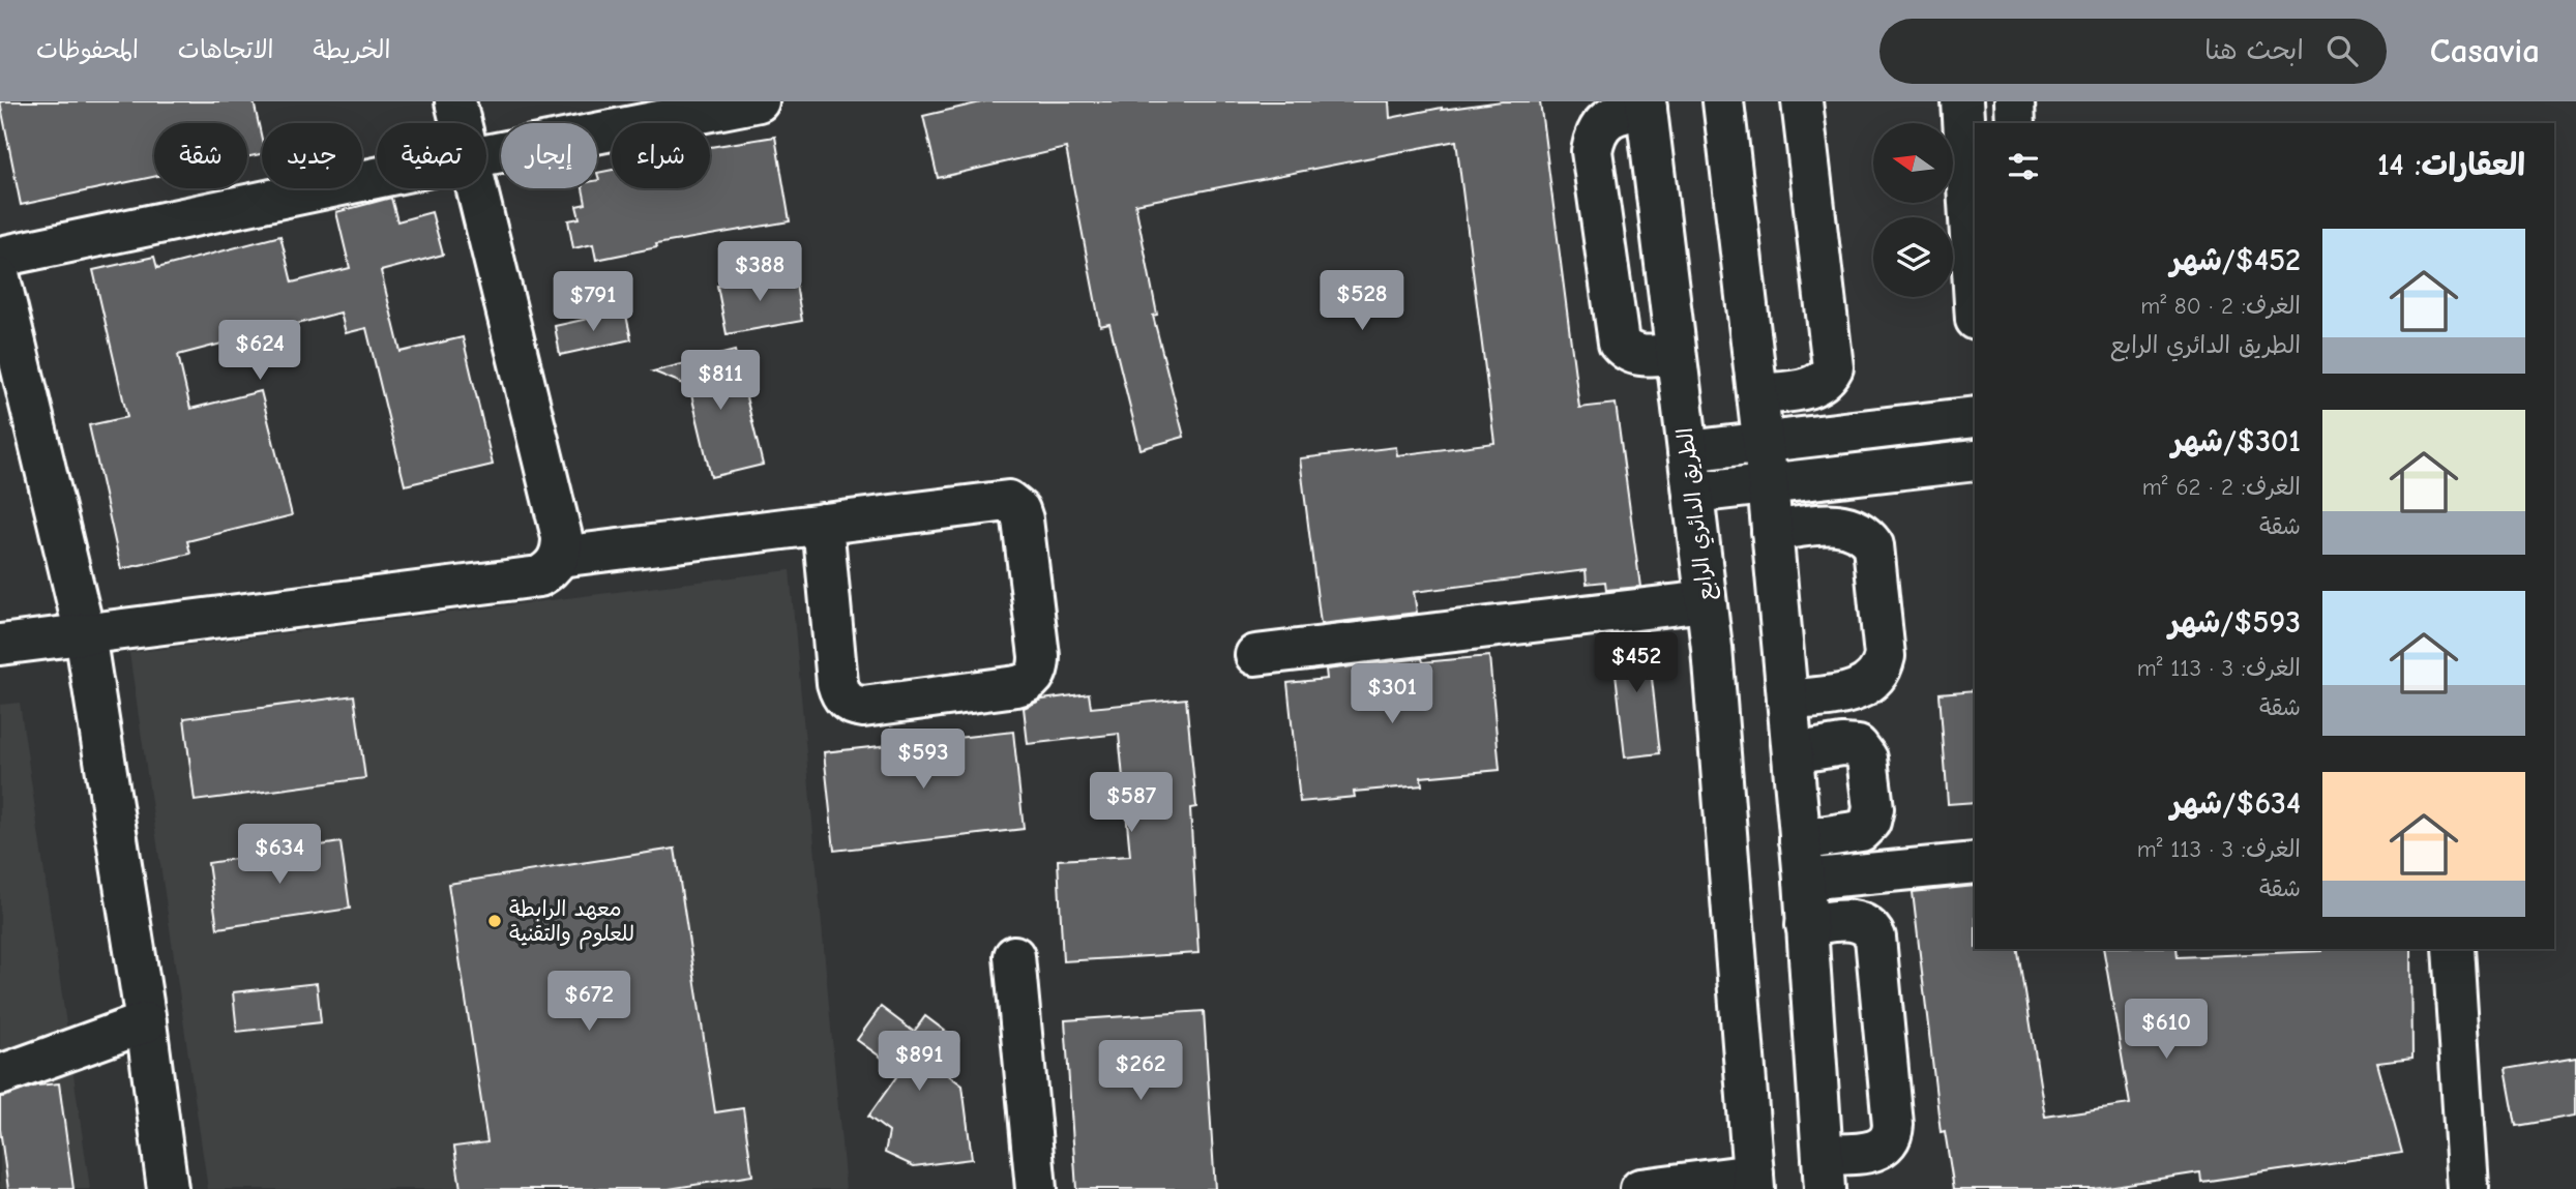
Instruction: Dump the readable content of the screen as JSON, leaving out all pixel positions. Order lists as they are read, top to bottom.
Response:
{
  "streets": {
    "street": ["الطريق الدائري الرابع"]
  },
  "places": ["معهد الرابطة للعلوم والتقنية"],
  "north": "left",
  "page": {
    "header": "Casavia",
    "search": "ابحث هنا",
    "nav": ["الخريطة", "الاتجاهات", "المحفوظات"],
    "chip": [
      "شراء",
      "إيجار",
      "تصفية",
      "جديد",
      "شقة"
    ],
    "heading": "العقارات: 14",
    "list": [
      {
        "name": "$452/شهر",
        "note": "الغرف: 2 · 80 m² · الطريق الدائري الرابع"
      },
      {
        "name": "$301/شهر",
        "note": "الغرف: 2 · 62 m² · شقة"
      },
      {
        "name": "$593/شهر",
        "note": "الغرف: 3 · 113 m² · شقة"
      },
      {
        "name": "$634/شهر",
        "note": "الغرف: 3 · 113 m² · شقة"
      }
    ],
    "price": [
      "$388",
      "$528",
      "$791",
      "$624",
      "$811",
      "$452",
      "$301",
      "$593",
      "$587",
      "$634",
      "$672",
      "$610",
      "$891",
      "$262"
    ]
  }
}
